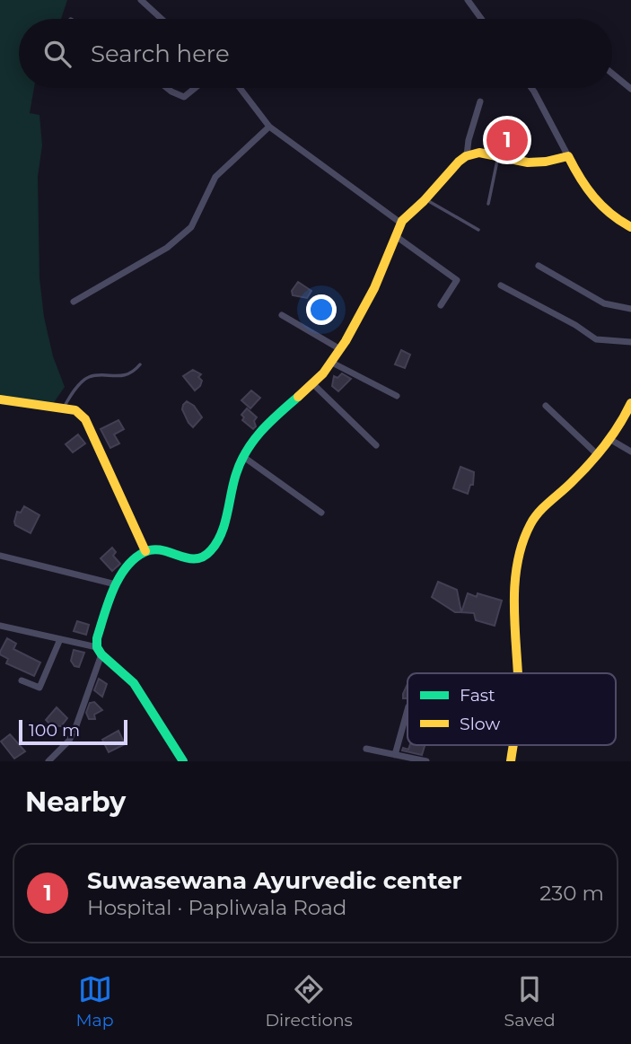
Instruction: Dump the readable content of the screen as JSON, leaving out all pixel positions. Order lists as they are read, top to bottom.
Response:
{
  "legend": ["Fast", "Slow"],
  "scale_bar": "100 m",
  "page": {
    "search": "Search here",
    "pins": "1",
    "scale": "100 m",
    "heading": "Nearby",
    "list": [
      {
        "mark": "1",
        "name": "Suwasewana Ayurvedic center",
        "note": "Hospital · Papliwala Road",
        "value": "230 m"
      }
    ],
    "nav": ["Map", "Directions", "Saved"]
  }
}
